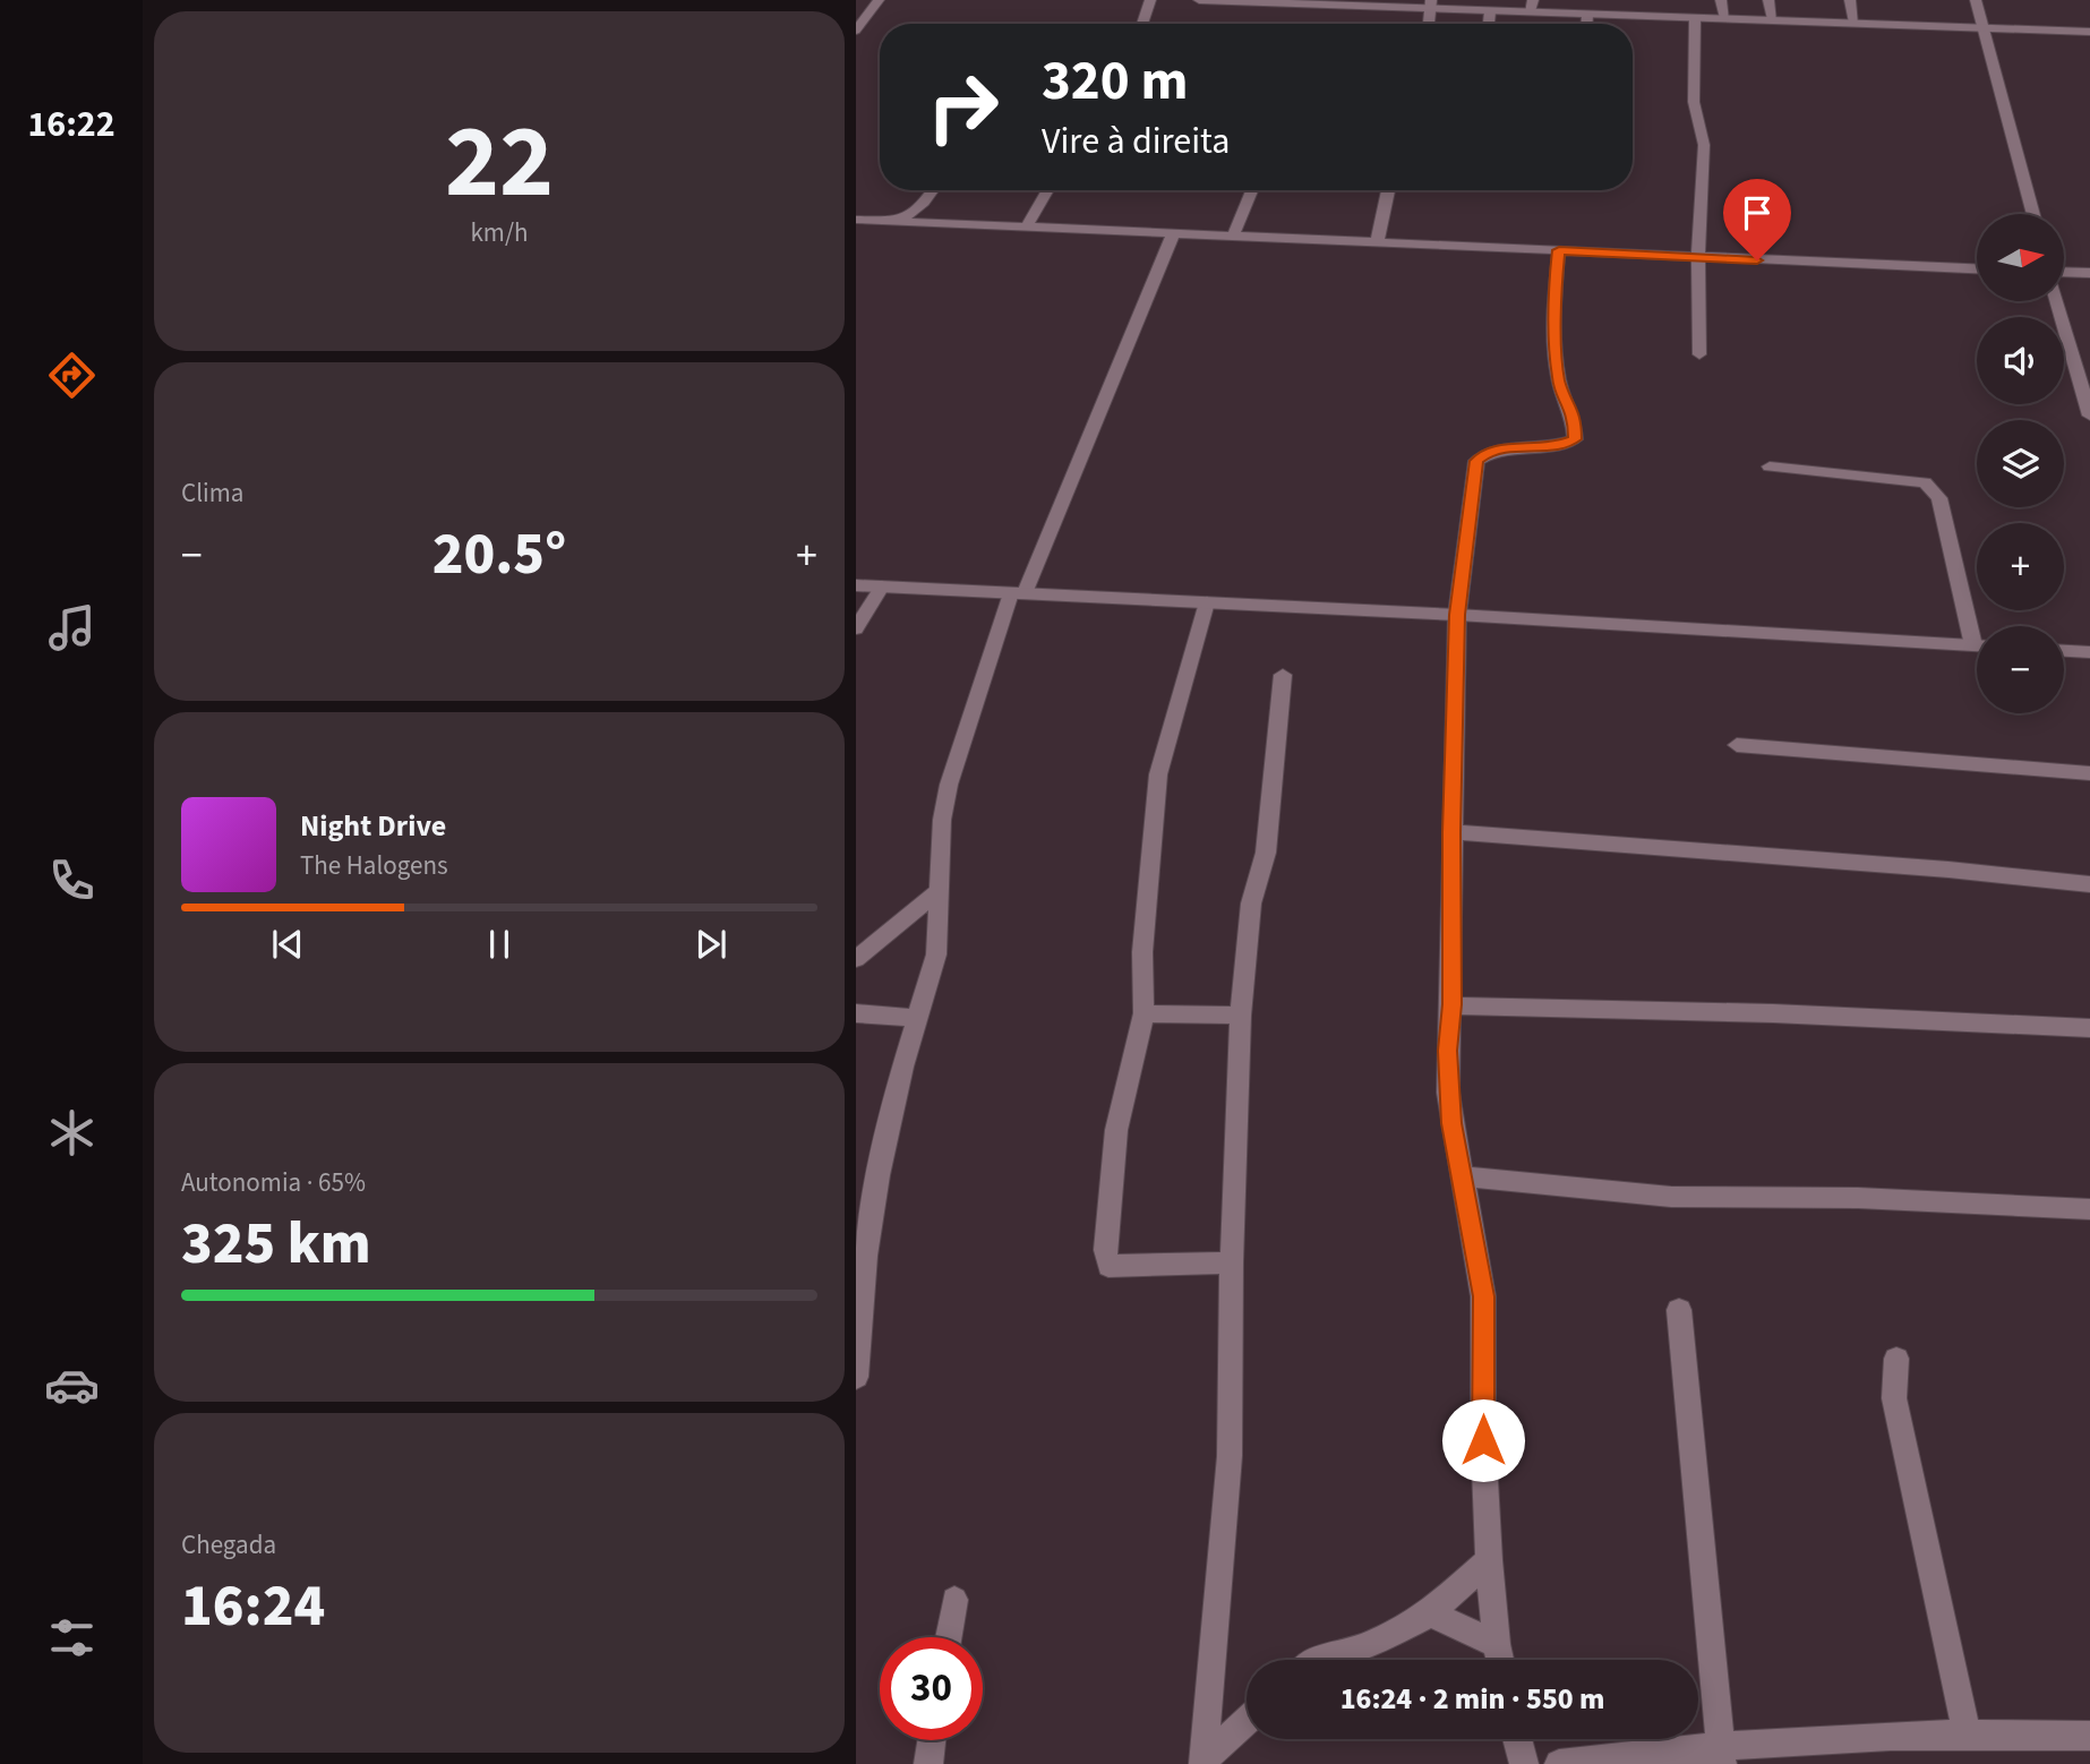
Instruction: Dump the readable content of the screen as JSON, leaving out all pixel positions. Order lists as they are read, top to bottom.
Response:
{
  "north": "right",
  "page": {
    "tabs": "16:22",
    "tile": [
      ["22", "km/h"],
      "Clima",
      ["Autonomia · 65%", "325 km"],
      ["Chegada", "16:24"]
    ],
    "turn": ["320 m", "Vire à direita"],
    "map_buttons": ["+", "−"],
    "heat": ["−", "20.5°", "+"],
    "song": ["Night Drive", "The Halogens"],
    "limit": "30",
    "trip": "16:24 · 2 min · 550 m"
  }
}
